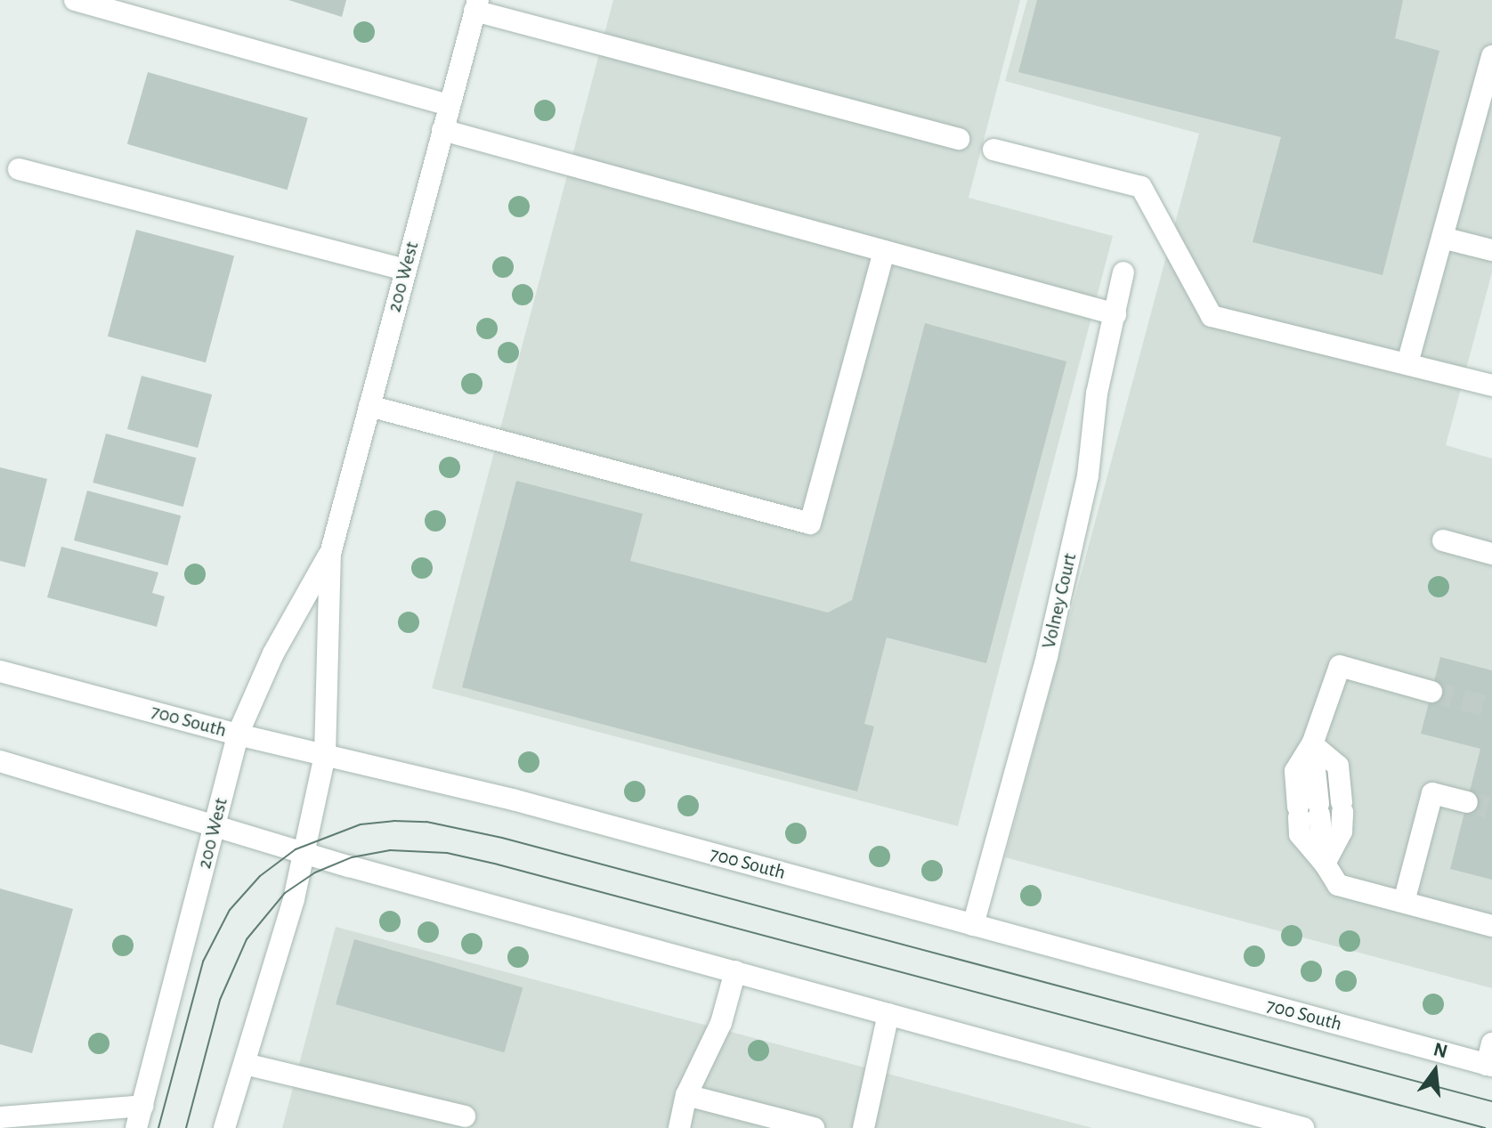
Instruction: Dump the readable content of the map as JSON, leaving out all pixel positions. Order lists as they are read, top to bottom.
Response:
{
  "streets": {
    "street": ["200 West", "Volney Court", "700 South"]
  },
  "crossings": [
    ["200 West", "700 South"],
    ["Volney Court", "700 South"]
  ],
  "north": "top"
}
